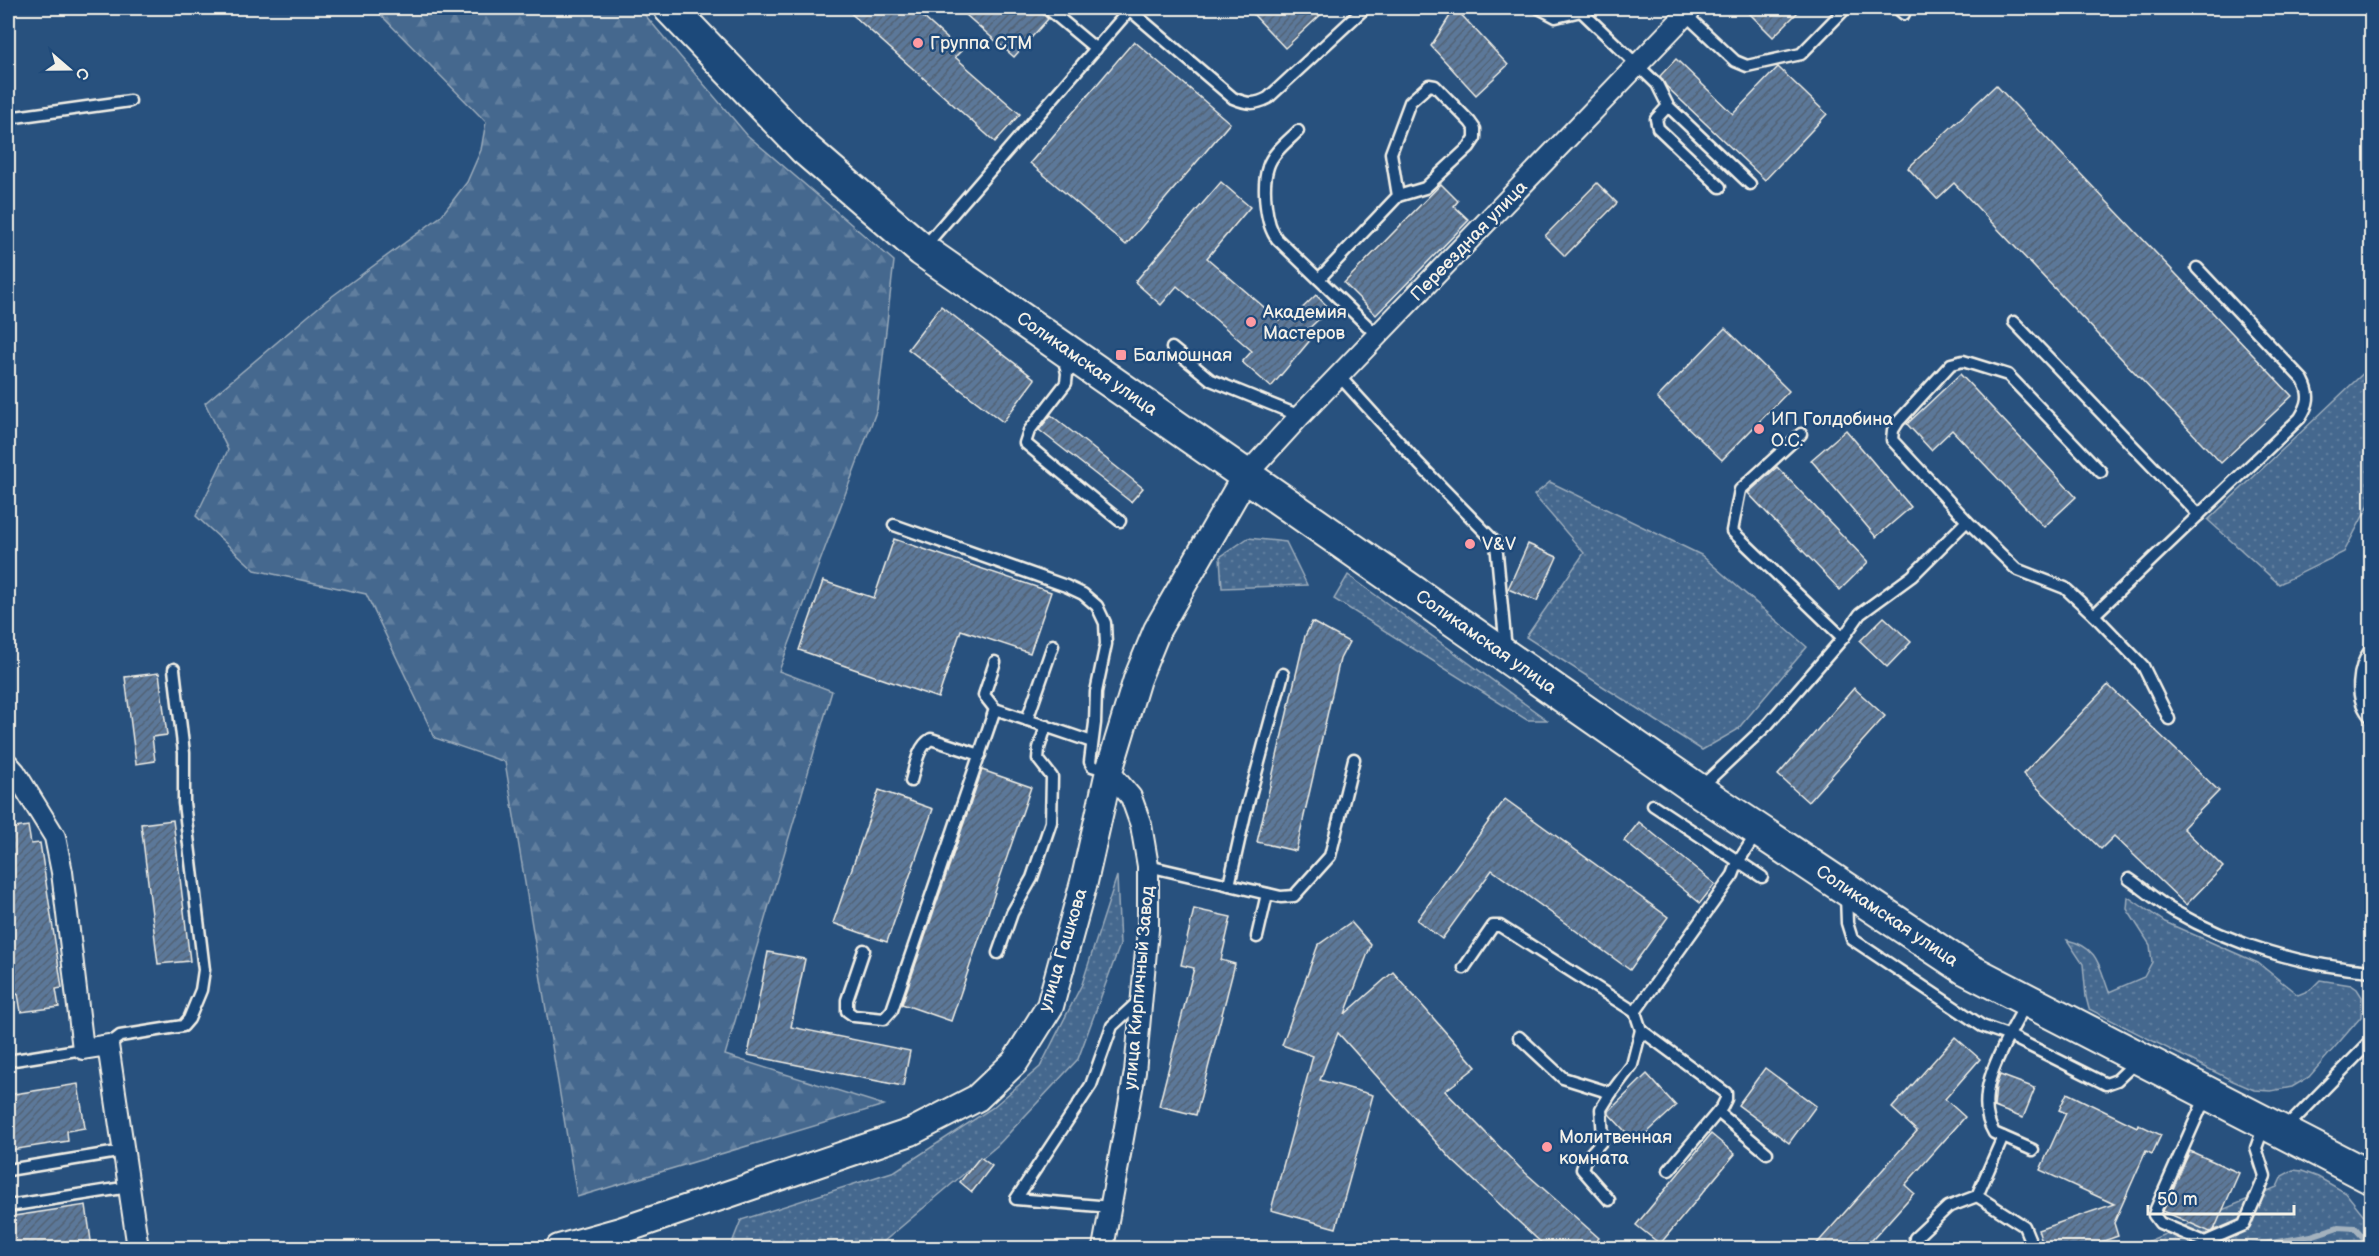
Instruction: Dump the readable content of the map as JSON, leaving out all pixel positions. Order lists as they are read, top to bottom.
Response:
{
  "streets": {
    "main road": ["Соликамская улица"],
    "street": ["Переездная улица", "улица Гашкова", "улица Кирпичный Завод"]
  },
  "crossings": [
    ["Переездная улица", "Соликамская улица"],
    ["Переездная улица", "улица Гашкова"],
    ["Соликамская улица", "улица Гашкова"],
    ["улица Гашкова", "улица Кирпичный Завод"]
  ],
  "places": {
    "other": [
      "Группа СТМ",
      "Академия Мастеров",
      "ИП Голдобина О.С.",
      "V&V",
      "Молитвенная комната"
    ],
    "transit": ["Балмошная"]
  },
  "scale_bar": "50 m",
  "north": "right"
}
